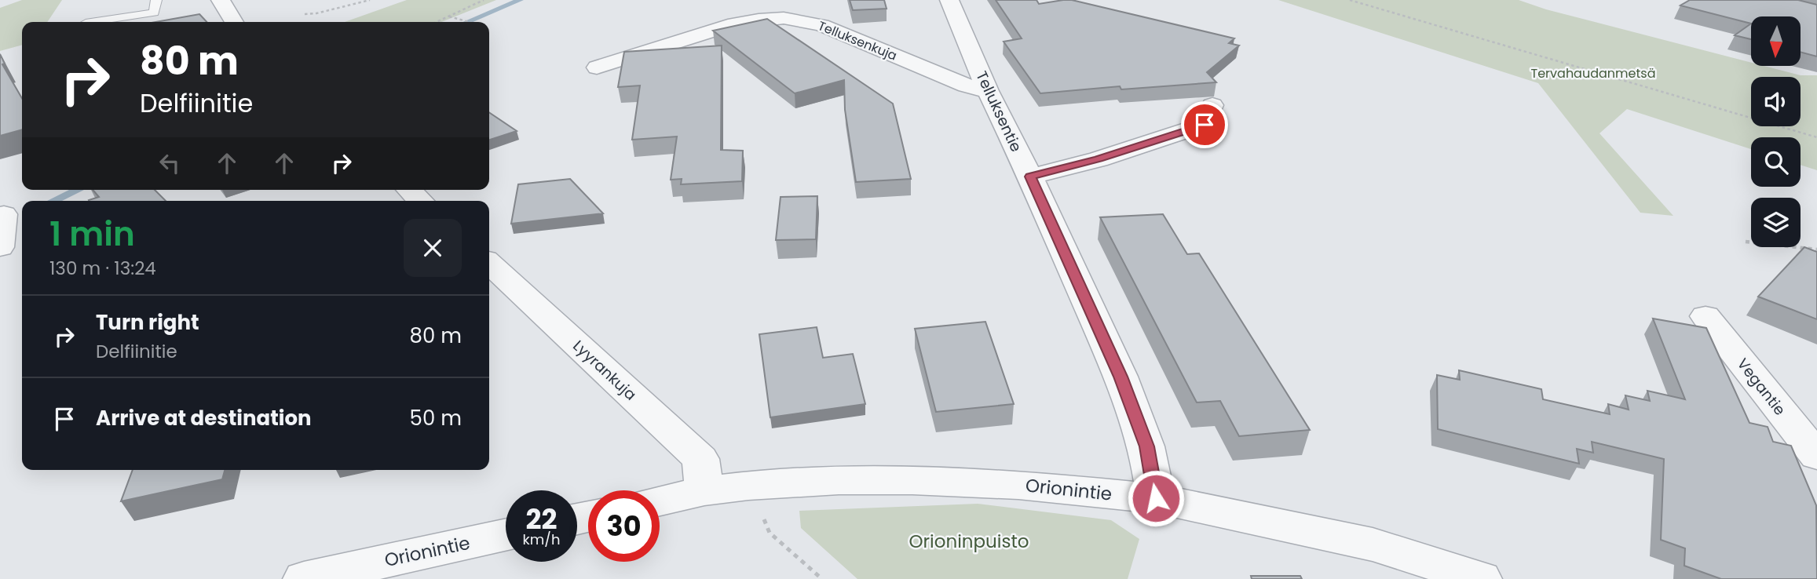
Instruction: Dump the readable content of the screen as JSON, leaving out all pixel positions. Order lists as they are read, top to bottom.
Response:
{
  "streets": {
    "street": [
      "Telluksenkuja",
      "Telluksentie",
      "Lyyrankuja",
      "Vegantie",
      "Orionintie"
    ]
  },
  "crossings": [
    ["Telluksenkuja", "Telluksentie"],
    ["Telluksentie", "Orionintie"],
    ["Lyyrankuja", "Orionintie"]
  ],
  "parks": ["Tervahaudanmetsä", "Orioninpuisto"],
  "north": "bottom",
  "page": {
    "turn": ["80 m", "Delfiinitie"],
    "heading": ["1 min", "130 m · 13:24"],
    "list": [
      {
        "name": "Turn right",
        "note": "Delfiinitie",
        "value": "80 m"
      },
      {
        "name": "Arrive at destination",
        "value": "50 m"
      }
    ],
    "speed": "22 km/h",
    "limit": "30"
  }
}
